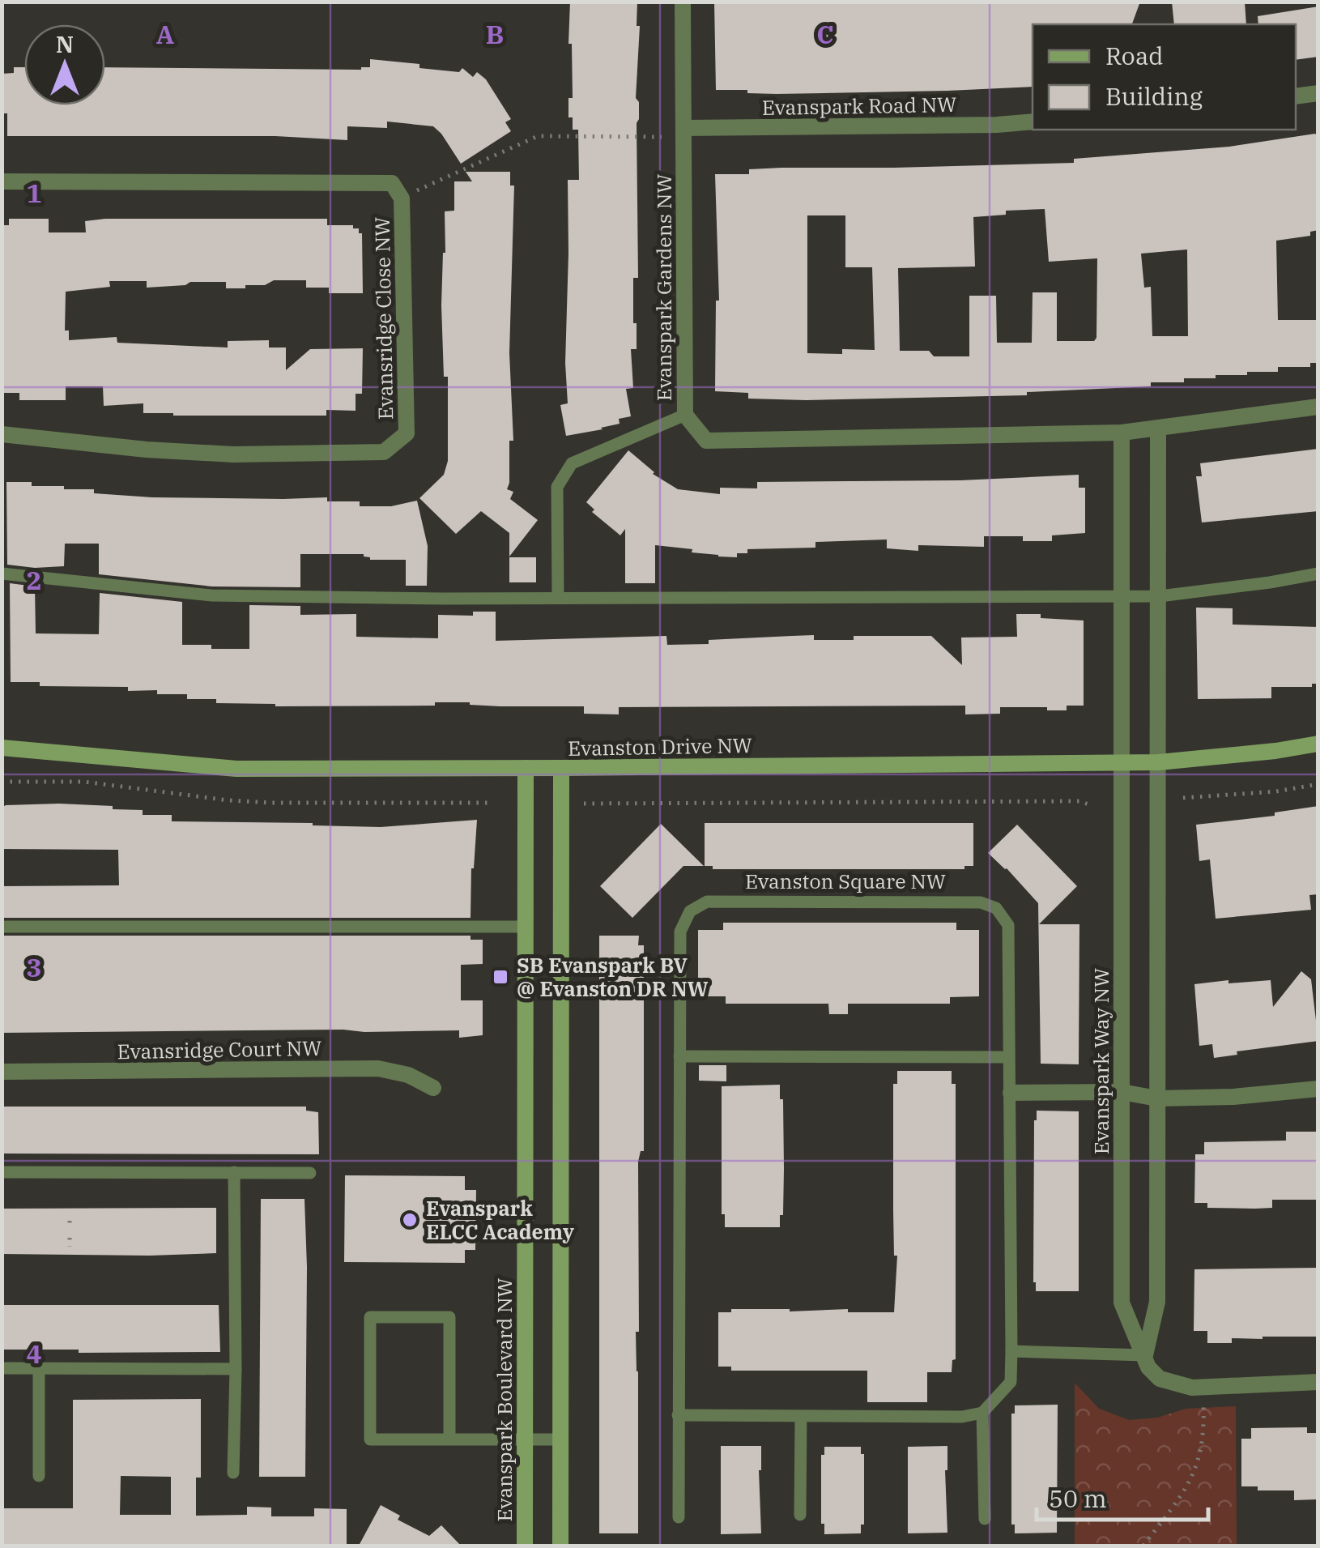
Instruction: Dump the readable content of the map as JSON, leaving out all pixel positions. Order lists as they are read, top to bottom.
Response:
{
  "streets": {
    "street": [
      "Evanspark Road NW",
      "Evanspark Gardens NW",
      "Evansridge Close NW",
      "Evanston Drive NW",
      "Evansridge Court NW",
      "Evanspark Way NW",
      "Evanspark Boulevard NW"
    ],
    "lane": ["Evanston Square NW"]
  },
  "crossings": [
    ["Evanspark Road NW", "Evanspark Gardens NW"],
    ["Evanston Drive NW", "Evanspark Way NW"],
    ["Evanston Drive NW", "Evanspark Boulevard NW"]
  ],
  "places": {
    "transit": ["SB Evanspark BV @ Evanston DR NW"],
    "other": ["Evanspark ELCC Academy"]
  },
  "legend": ["Road", "Building"],
  "scale_bar": "50 m",
  "north": "top",
  "grid": {
    "columns": ["A", "B", "C"],
    "rows": [
      "1",
      "2",
      "3",
      "4"
    ]
  }
}
